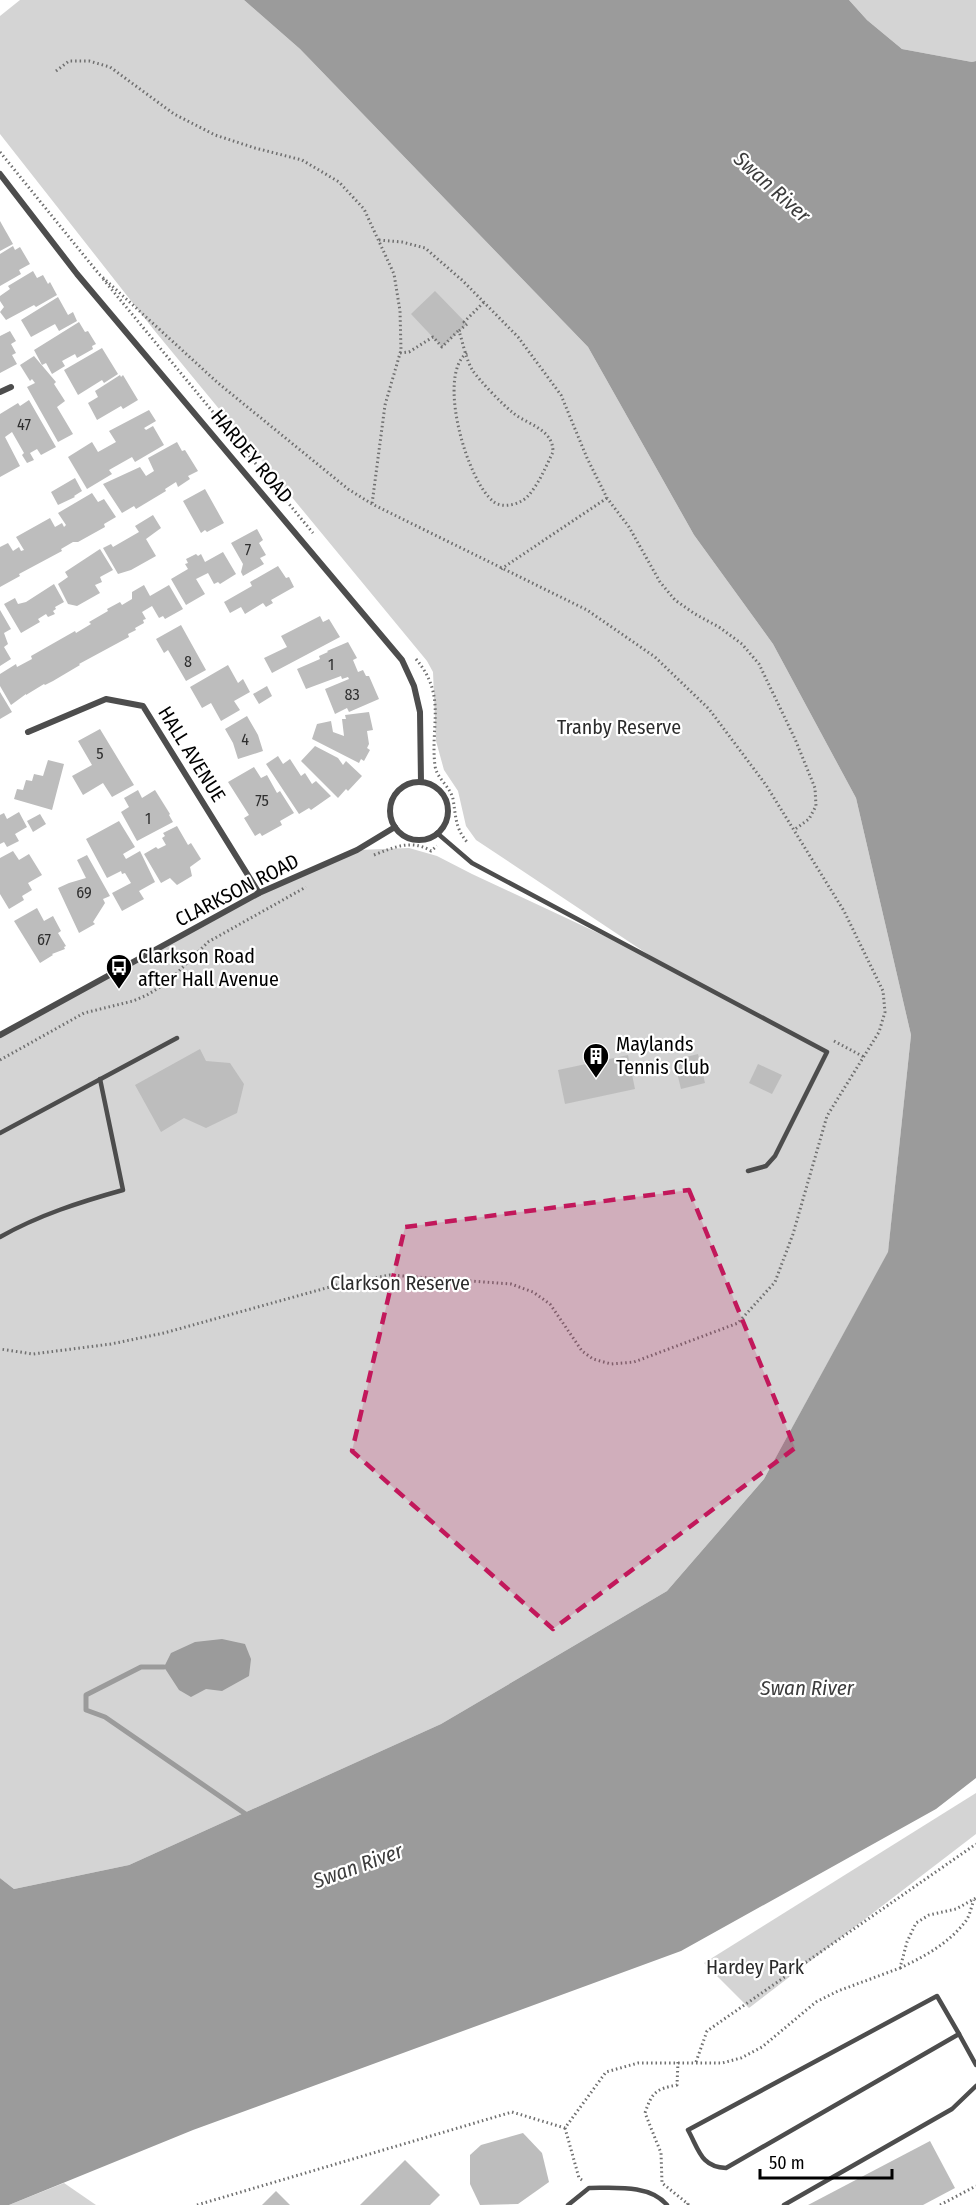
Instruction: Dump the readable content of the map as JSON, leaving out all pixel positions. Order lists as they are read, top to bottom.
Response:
{
  "streets": {
    "street": ["HARDEY ROAD", "HALL AVENUE", "CLARKSON ROAD"]
  },
  "crossings": [
    ["HARDEY ROAD", "CLARKSON ROAD"],
    ["HALL AVENUE", "CLARKSON ROAD"]
  ],
  "water": ["Swan River"],
  "parks": ["Tranby Reserve", "Clarkson Reserve", "Hardey Park"],
  "places": {
    "bus stop": ["Clarkson Road after Hall Avenue"],
    "building": ["Maylands Tennis Club"]
  },
  "house_numbers": [
    "47",
    "7",
    "8",
    "1",
    "83",
    "4",
    "5",
    "75",
    "1",
    "69",
    "67"
  ],
  "scale_bar": "50 m"
}
